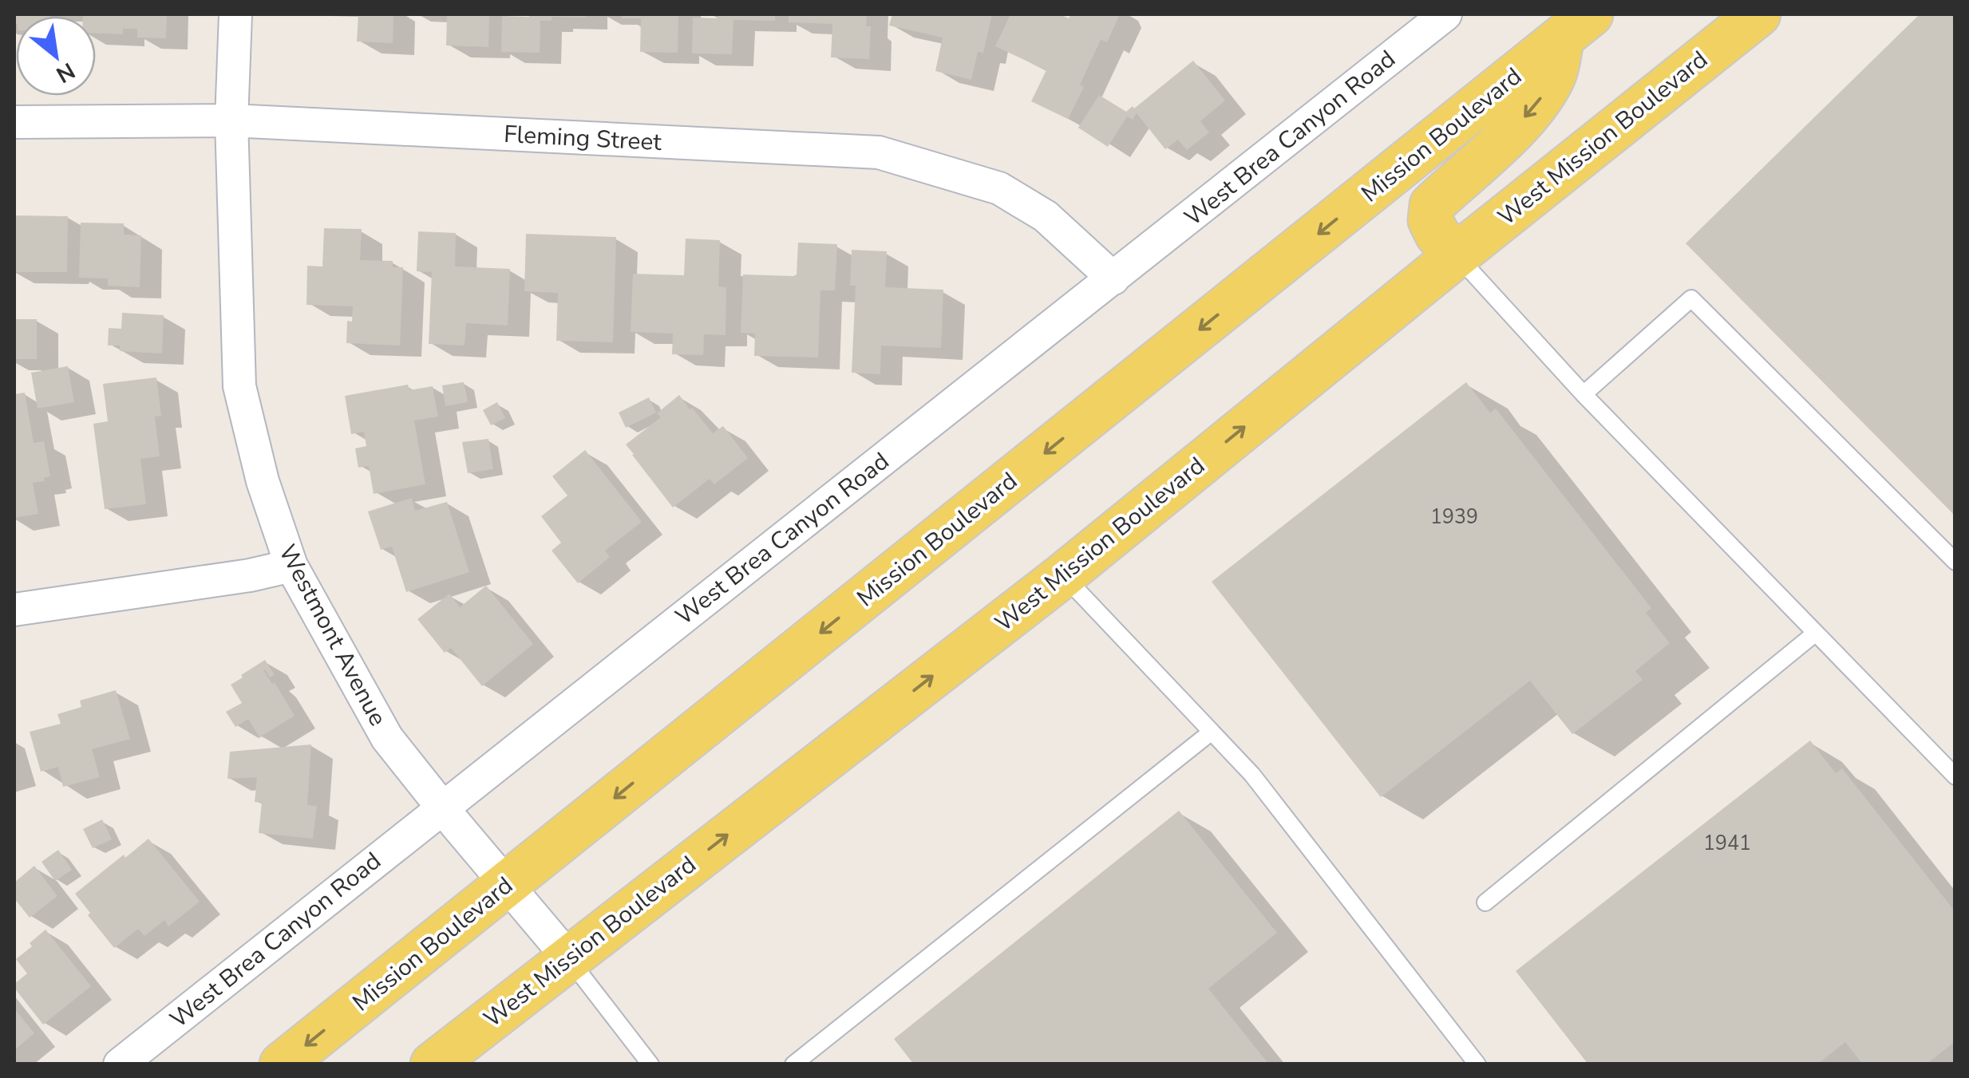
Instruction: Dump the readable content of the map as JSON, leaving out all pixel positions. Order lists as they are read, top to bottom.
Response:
{
  "streets": {
    "main road": ["Mission Boulevard", "West Mission Boulevard"],
    "street": ["Fleming Street", "West Brea Canyon Road", "Westmont Avenue"]
  },
  "crossings": [
    ["Mission Boulevard", "Westmont Avenue"],
    ["Fleming Street", "West Brea Canyon Road"],
    ["Fleming Street", "Westmont Avenue"],
    ["West Brea Canyon Road", "Westmont Avenue"],
    ["West Mission Boulevard", "Westmont Avenue"]
  ],
  "one_way": ["Mission Boulevard", "West Mission Boulevard"],
  "house_numbers": ["1939", "1941"],
  "north": "bottom right"
}
